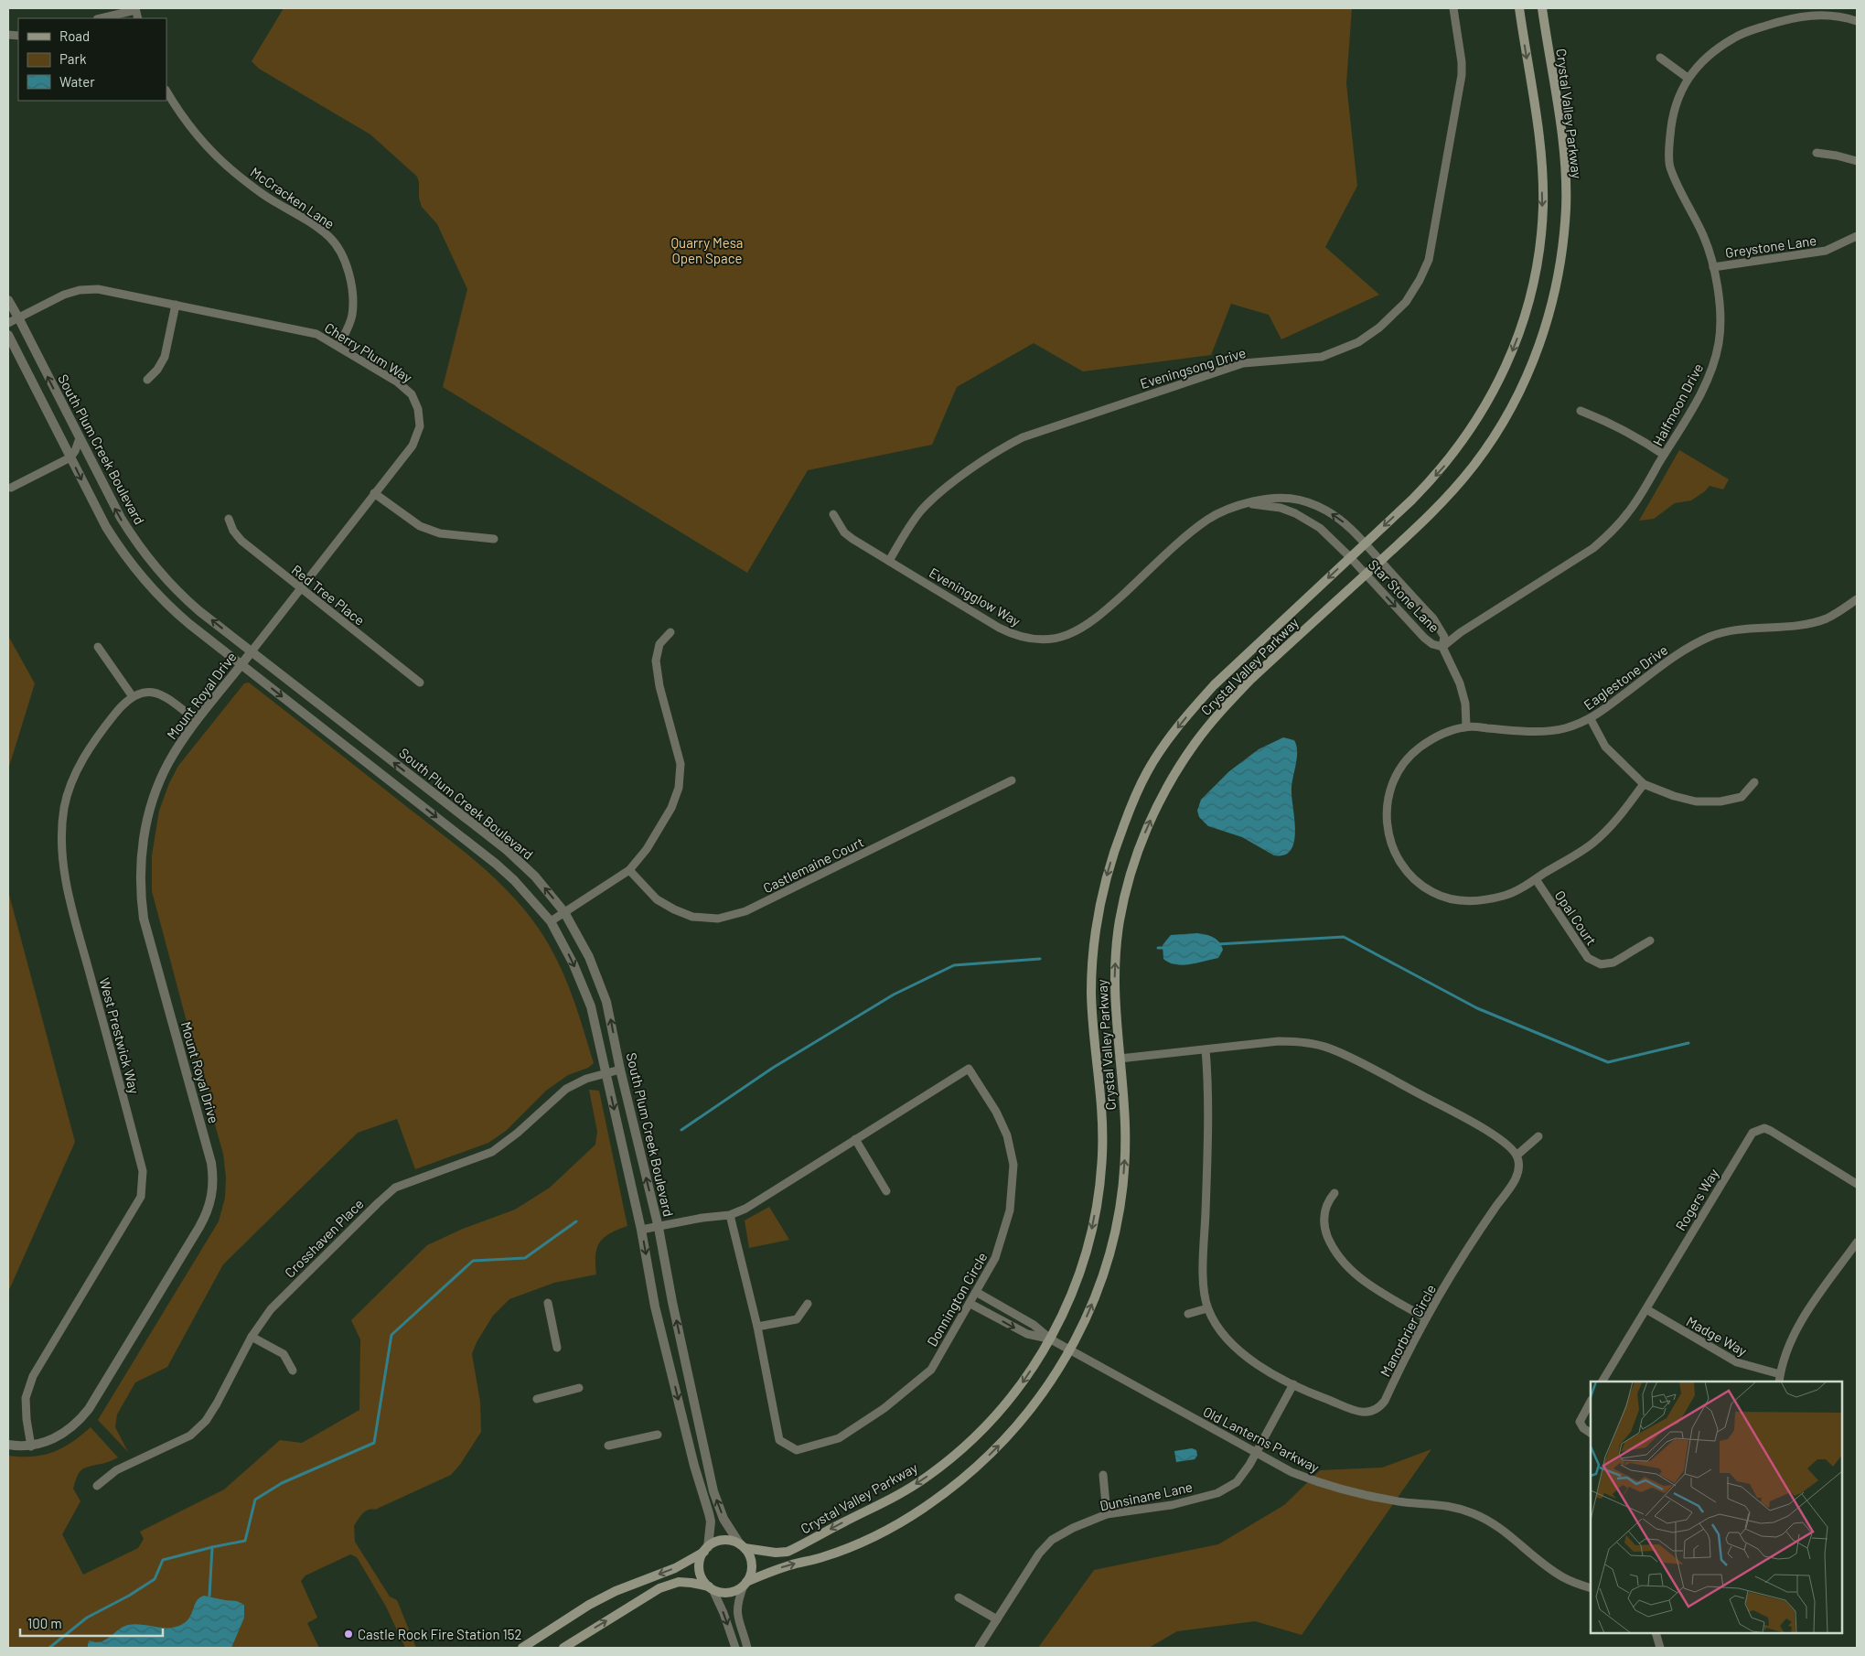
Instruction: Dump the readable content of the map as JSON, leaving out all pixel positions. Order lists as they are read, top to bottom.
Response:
{
  "streets": {
    "main road": ["Crystal Valley Parkway"],
    "street": [
      "McCracken Lane",
      "Greystone Lane",
      "Cherry Plum Way",
      "Eveningsong Drive",
      "Halfmoon Drive",
      "South Plum Creek Boulevard",
      "Red Tree Place",
      "Star Stone Lane",
      "Eveningglow Way",
      "Eaglestone Drive",
      "Mount Royal Drive",
      "Castlemaine Court",
      "Opal Court",
      "West Prestwick Way",
      "Rogers Way",
      "Crosshaven Place",
      "Donnington Circle",
      "Manorbrier Circle",
      "Madge Way",
      "Old Lanterns Parkway",
      "Dunsinane Lane"
    ]
  },
  "crossings": [
    ["Crystal Valley Parkway", "South Plum Creek Boulevard"],
    ["Crystal Valley Parkway", "Star Stone Lane"],
    ["Crystal Valley Parkway", "Eveningglow Way"],
    ["Crystal Valley Parkway", "Old Lanterns Parkway"],
    ["McCracken Lane", "Cherry Plum Way"],
    ["Greystone Lane", "Halfmoon Drive"],
    ["Cherry Plum Way", "South Plum Creek Boulevard"],
    ["Cherry Plum Way", "Red Tree Place"],
    ["Cherry Plum Way", "Mount Royal Drive"],
    ["Eveningsong Drive", "Eveningglow Way"],
    ["Halfmoon Drive", "Star Stone Lane"],
    ["South Plum Creek Boulevard", "Mount Royal Drive"],
    ["South Plum Creek Boulevard", "Crosshaven Place"],
    ["South Plum Creek Boulevard", "Donnington Circle"],
    ["Star Stone Lane", "Eveningglow Way"],
    ["Star Stone Lane", "Eaglestone Drive"],
    ["Eaglestone Drive", "Opal Court"],
    ["Mount Royal Drive", "West Prestwick Way"],
    ["Rogers Way", "Madge Way"],
    ["Donnington Circle", "Old Lanterns Parkway"],
    ["Manorbrier Circle", "Dunsinane Lane"],
    ["Old Lanterns Parkway", "Dunsinane Lane"]
  ],
  "parks": ["Quarry Mesa Open Space"],
  "places": ["Castle Rock Fire Station 152"],
  "legend": ["Road", "Park", "Water"],
  "scale_bar": "100 m"
}
